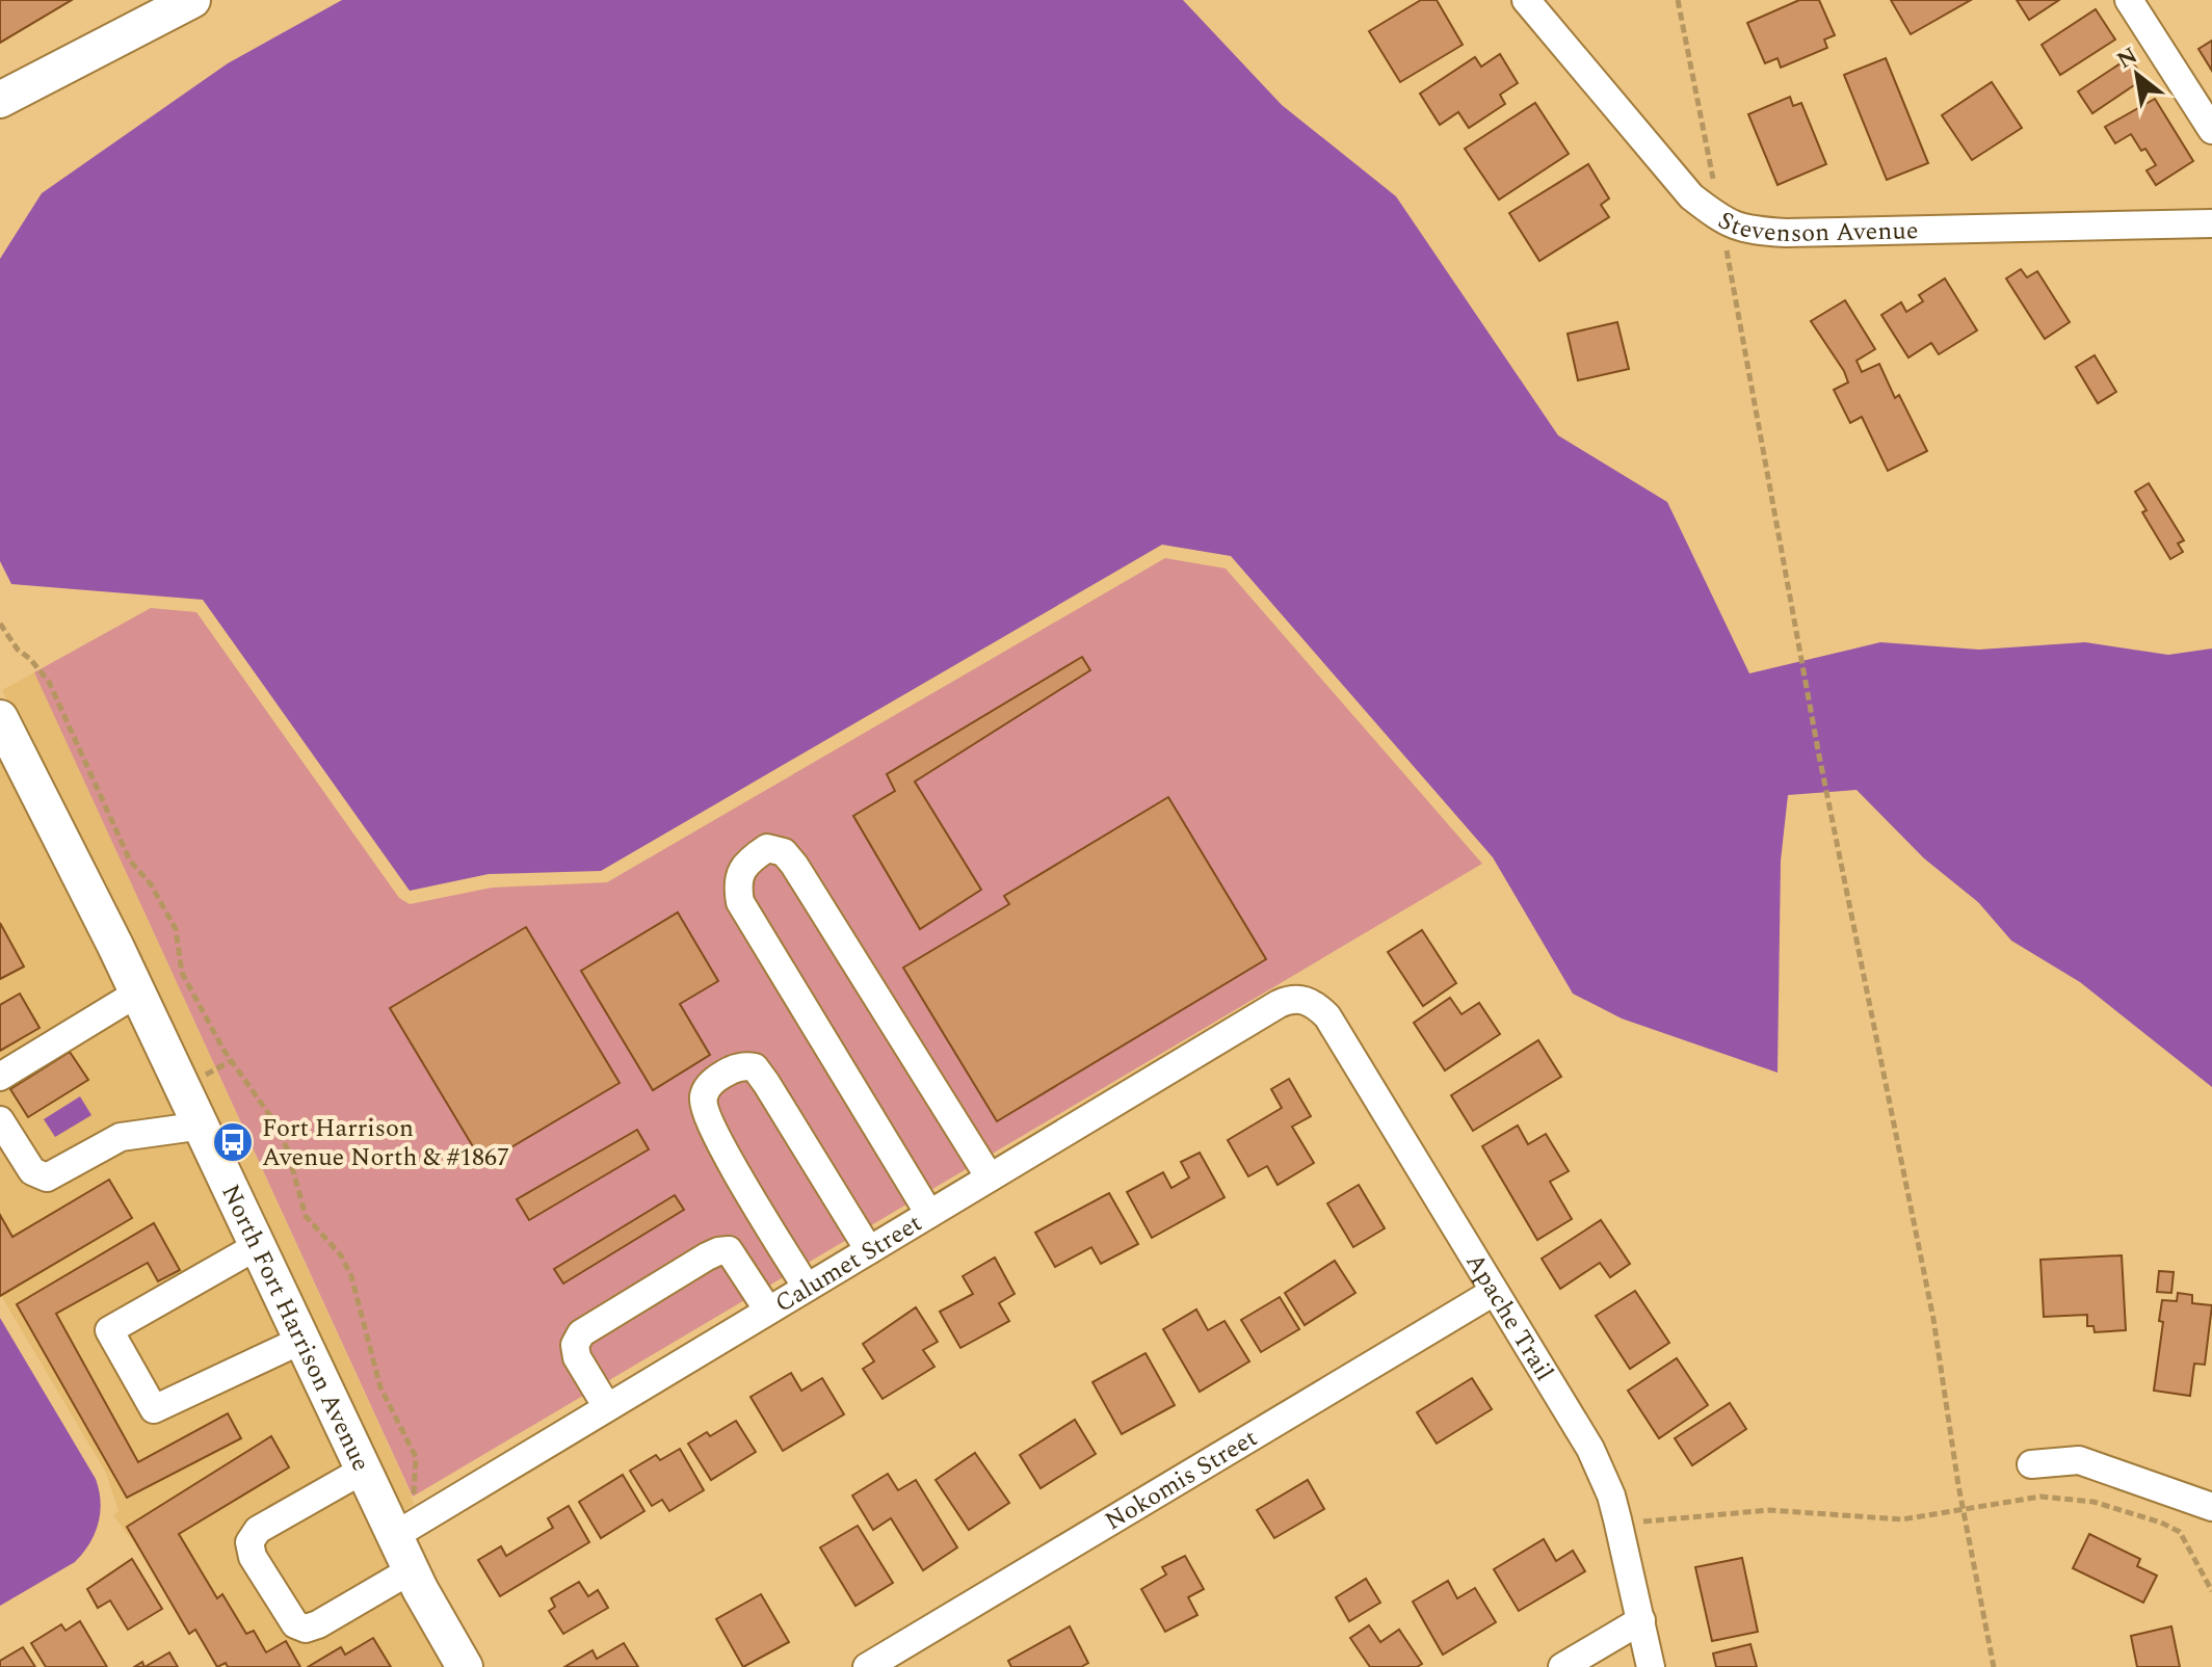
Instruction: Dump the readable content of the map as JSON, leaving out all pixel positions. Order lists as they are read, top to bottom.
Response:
{
  "streets": {
    "main road": ["North Fort Harrison Avenue"],
    "street": [
      "Stevenson Avenue",
      "Calumet Street",
      "Apache Trail",
      "Nokomis Street"
    ]
  },
  "crossings": [
    ["Calumet Street", "Apache Trail"],
    ["Calumet Street", "North Fort Harrison Avenue"],
    ["Apache Trail", "Nokomis Street"]
  ],
  "places": {
    "bus stop": ["Fort Harrison Avenue North & #1867"]
  },
  "north": "top left"
}
